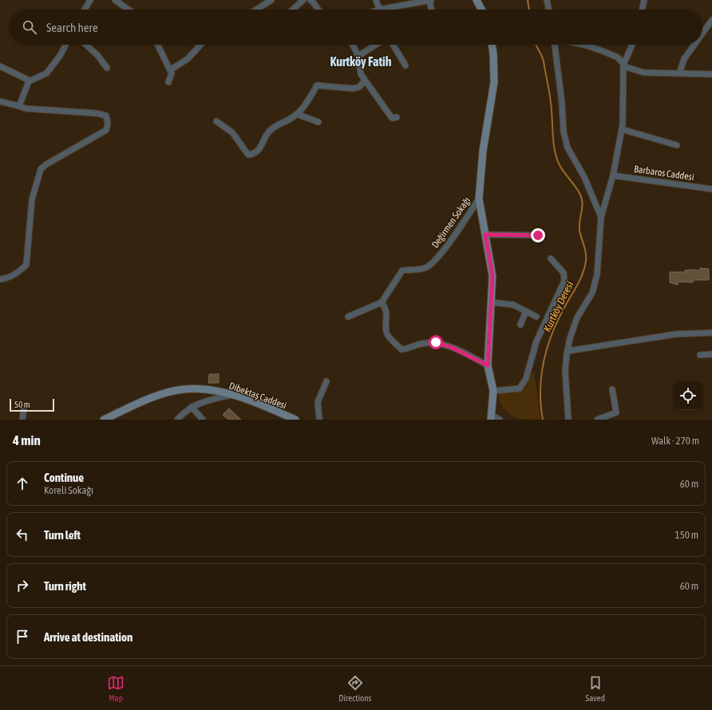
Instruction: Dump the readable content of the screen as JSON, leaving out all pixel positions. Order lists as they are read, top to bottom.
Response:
{
  "streets": {
    "street": ["Barbaros Caddesi", "Değirmen Sokağı", "Dibektaş Caddesi"]
  },
  "districts": ["Kurtköy Fatih"],
  "water": ["Kurtköy Deresi"],
  "scale_bar": "50 m",
  "page": {
    "search": "Search here",
    "scale": "50 m",
    "heading": ["4 min", "Walk · 270 m"],
    "list": [
      ["Continue", "Koreli Sokağı", "60 m"],
      ["Turn left", "150 m"],
      ["Turn right", "60 m"],
      "Arrive at destination"
    ],
    "nav": ["Map", "Directions", "Saved"]
  }
}
